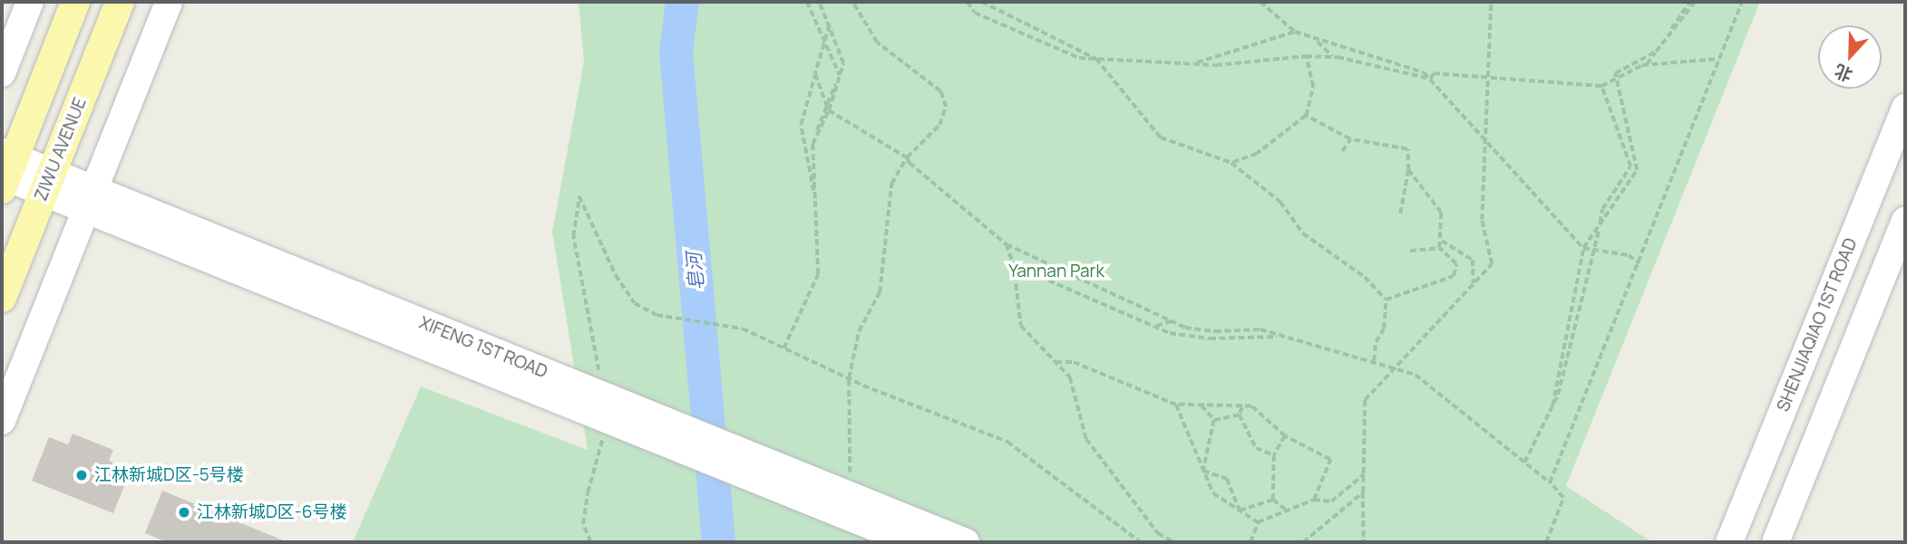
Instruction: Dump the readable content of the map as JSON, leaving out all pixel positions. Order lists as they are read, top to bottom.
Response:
{
  "streets": {
    "main road": ["ZIWU AVENUE", "SHENJIAQIAO 1ST ROAD", "XIFENG 1ST ROAD"]
  },
  "crossings": [
    ["ZIWU AVENUE", "XIFENG 1ST ROAD"]
  ],
  "water": ["皂河"],
  "parks": ["Yannan Park"],
  "places": ["江林新城D区-5号楼", "江林新城D区-6号楼"],
  "north": "bottom"
}
